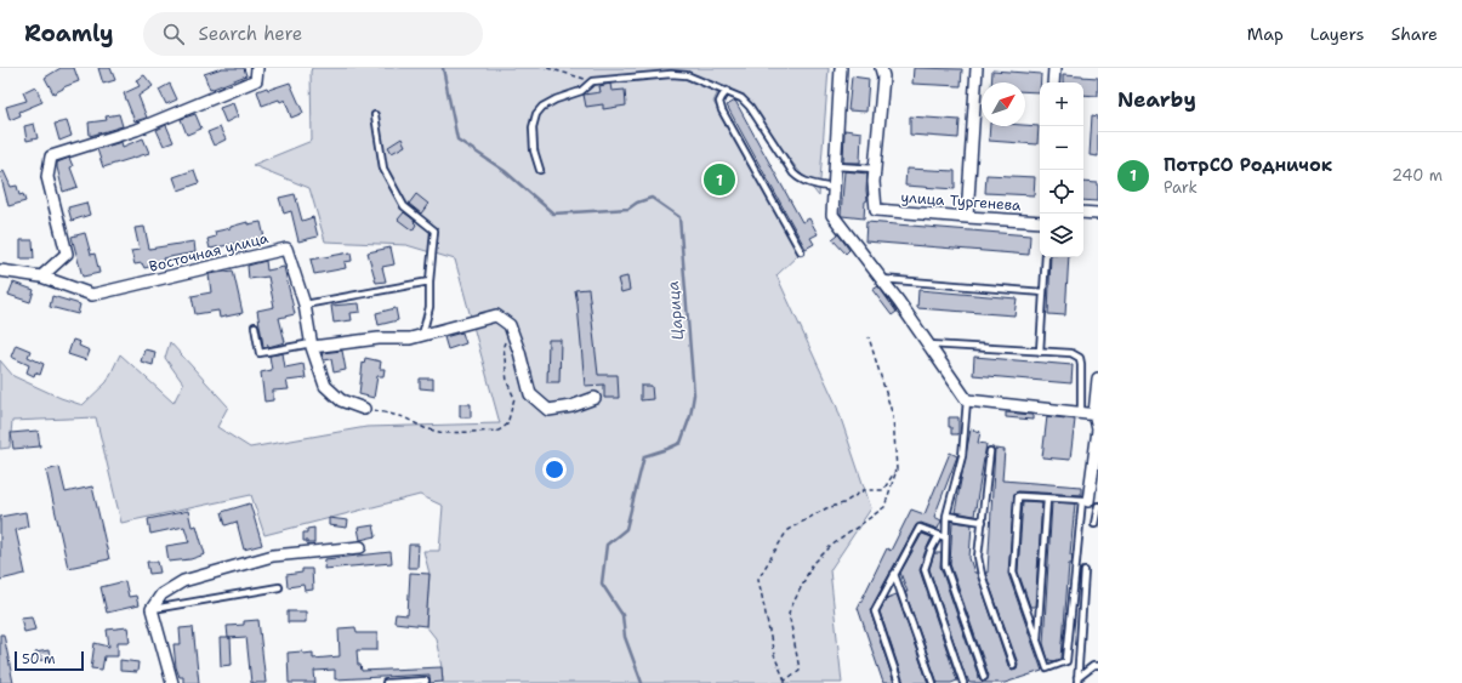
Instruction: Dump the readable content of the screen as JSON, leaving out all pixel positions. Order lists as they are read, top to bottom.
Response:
{
  "streets": {
    "street": ["улица Тургенева", "Восточная улица"]
  },
  "water": ["Царица"],
  "scale_bar": "50 m",
  "north": "top right",
  "page": {
    "header": "Roamly",
    "search": "Search here",
    "nav": ["Map", "Layers", "Share"],
    "heading": "Nearby",
    "map_buttons": ["+", "−"],
    "list": [
      {
        "mark": "1",
        "name": "ПотрСО Родничок",
        "note": "Park",
        "value": "240 m"
      }
    ],
    "pins": "1",
    "scale": "50 m"
  }
}
